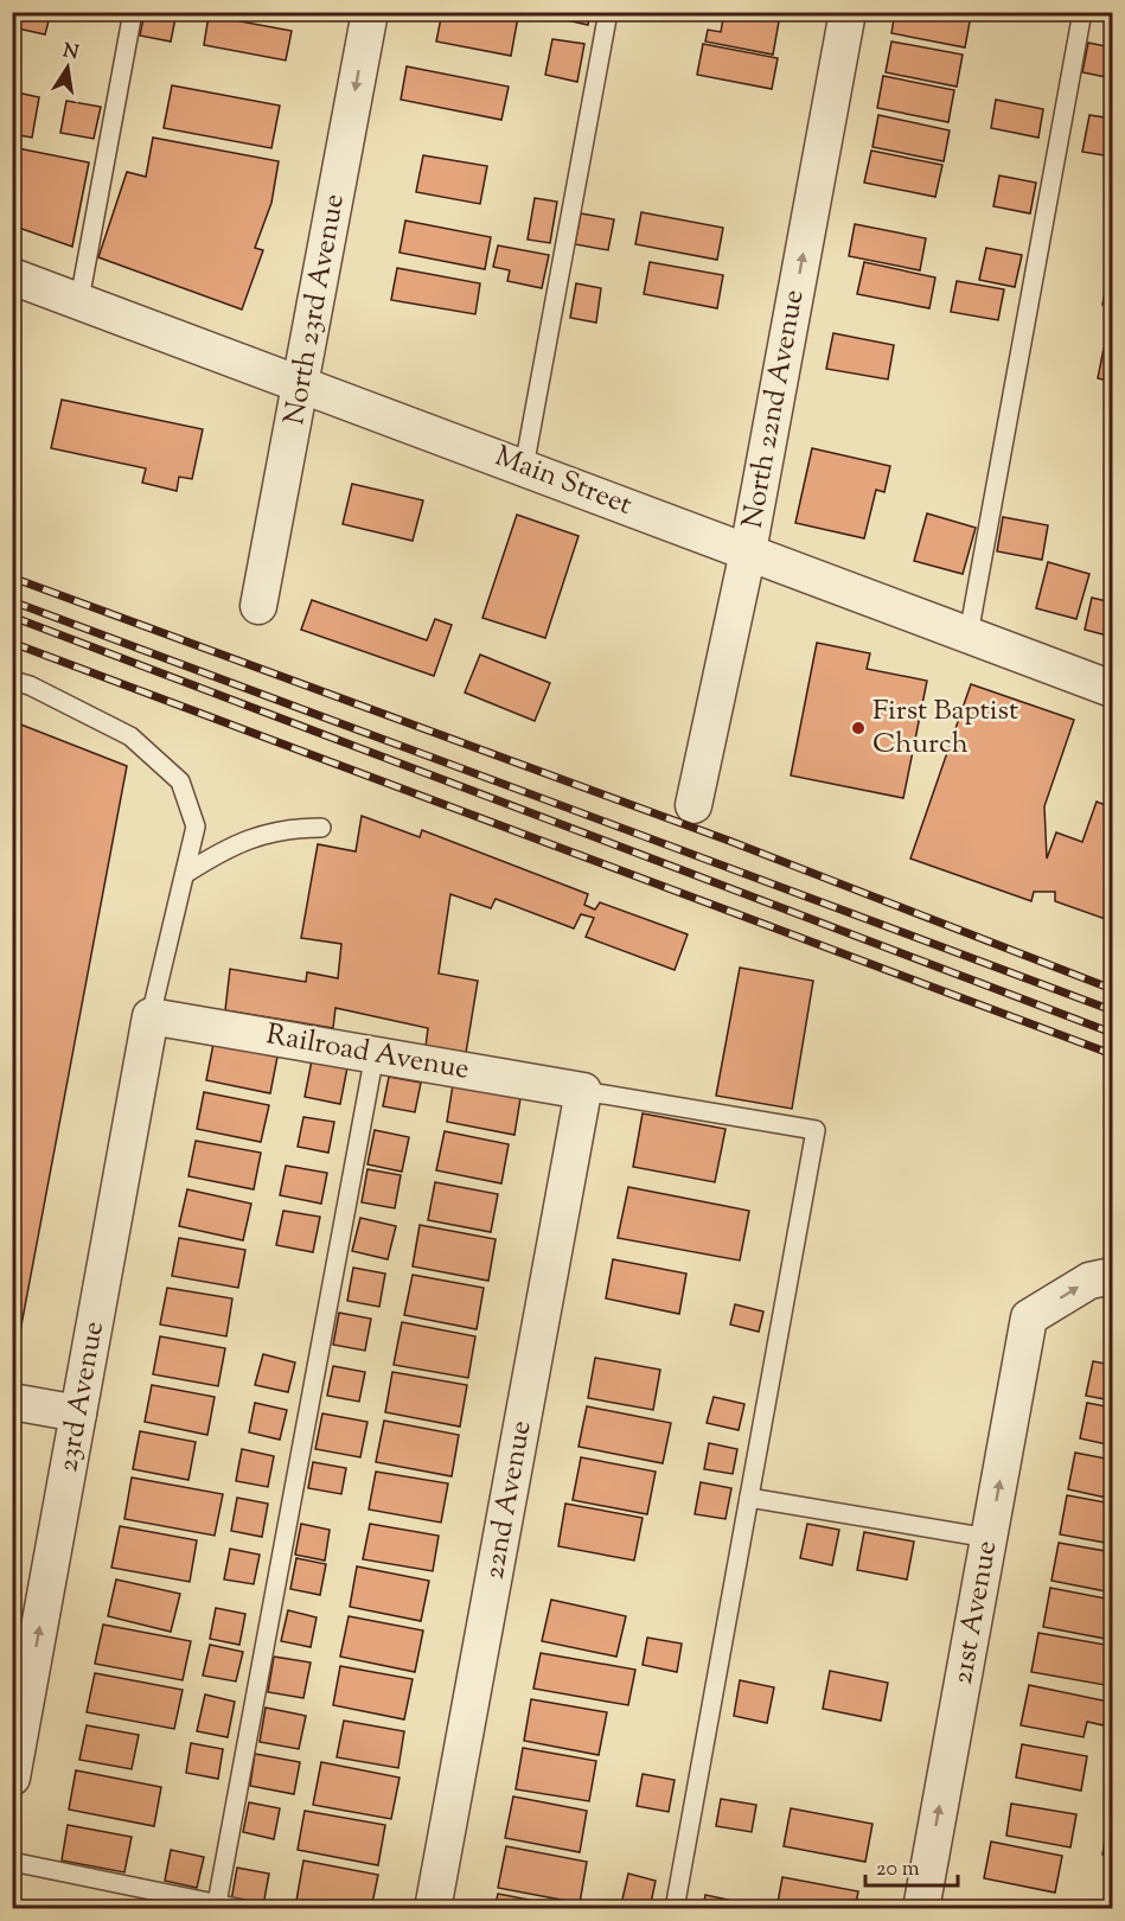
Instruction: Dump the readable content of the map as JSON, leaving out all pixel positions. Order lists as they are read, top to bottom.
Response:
{
  "streets": {
    "street": [
      "North 23rd Avenue",
      "North 22nd Avenue",
      "Main Street",
      "Railroad Avenue",
      "23rd Avenue",
      "22nd Avenue",
      "21st Avenue"
    ]
  },
  "crossings": [
    ["North 23rd Avenue", "Main Street"],
    ["North 22nd Avenue", "Main Street"],
    ["Railroad Avenue", "23rd Avenue"],
    ["Railroad Avenue", "22nd Avenue"]
  ],
  "one_way": [
    "North 23rd Avenue",
    "North 22nd Avenue",
    "23rd Avenue",
    "21st Avenue"
  ],
  "places": ["First Baptist Church"],
  "scale_bar": "20 m",
  "north": "top"
}
